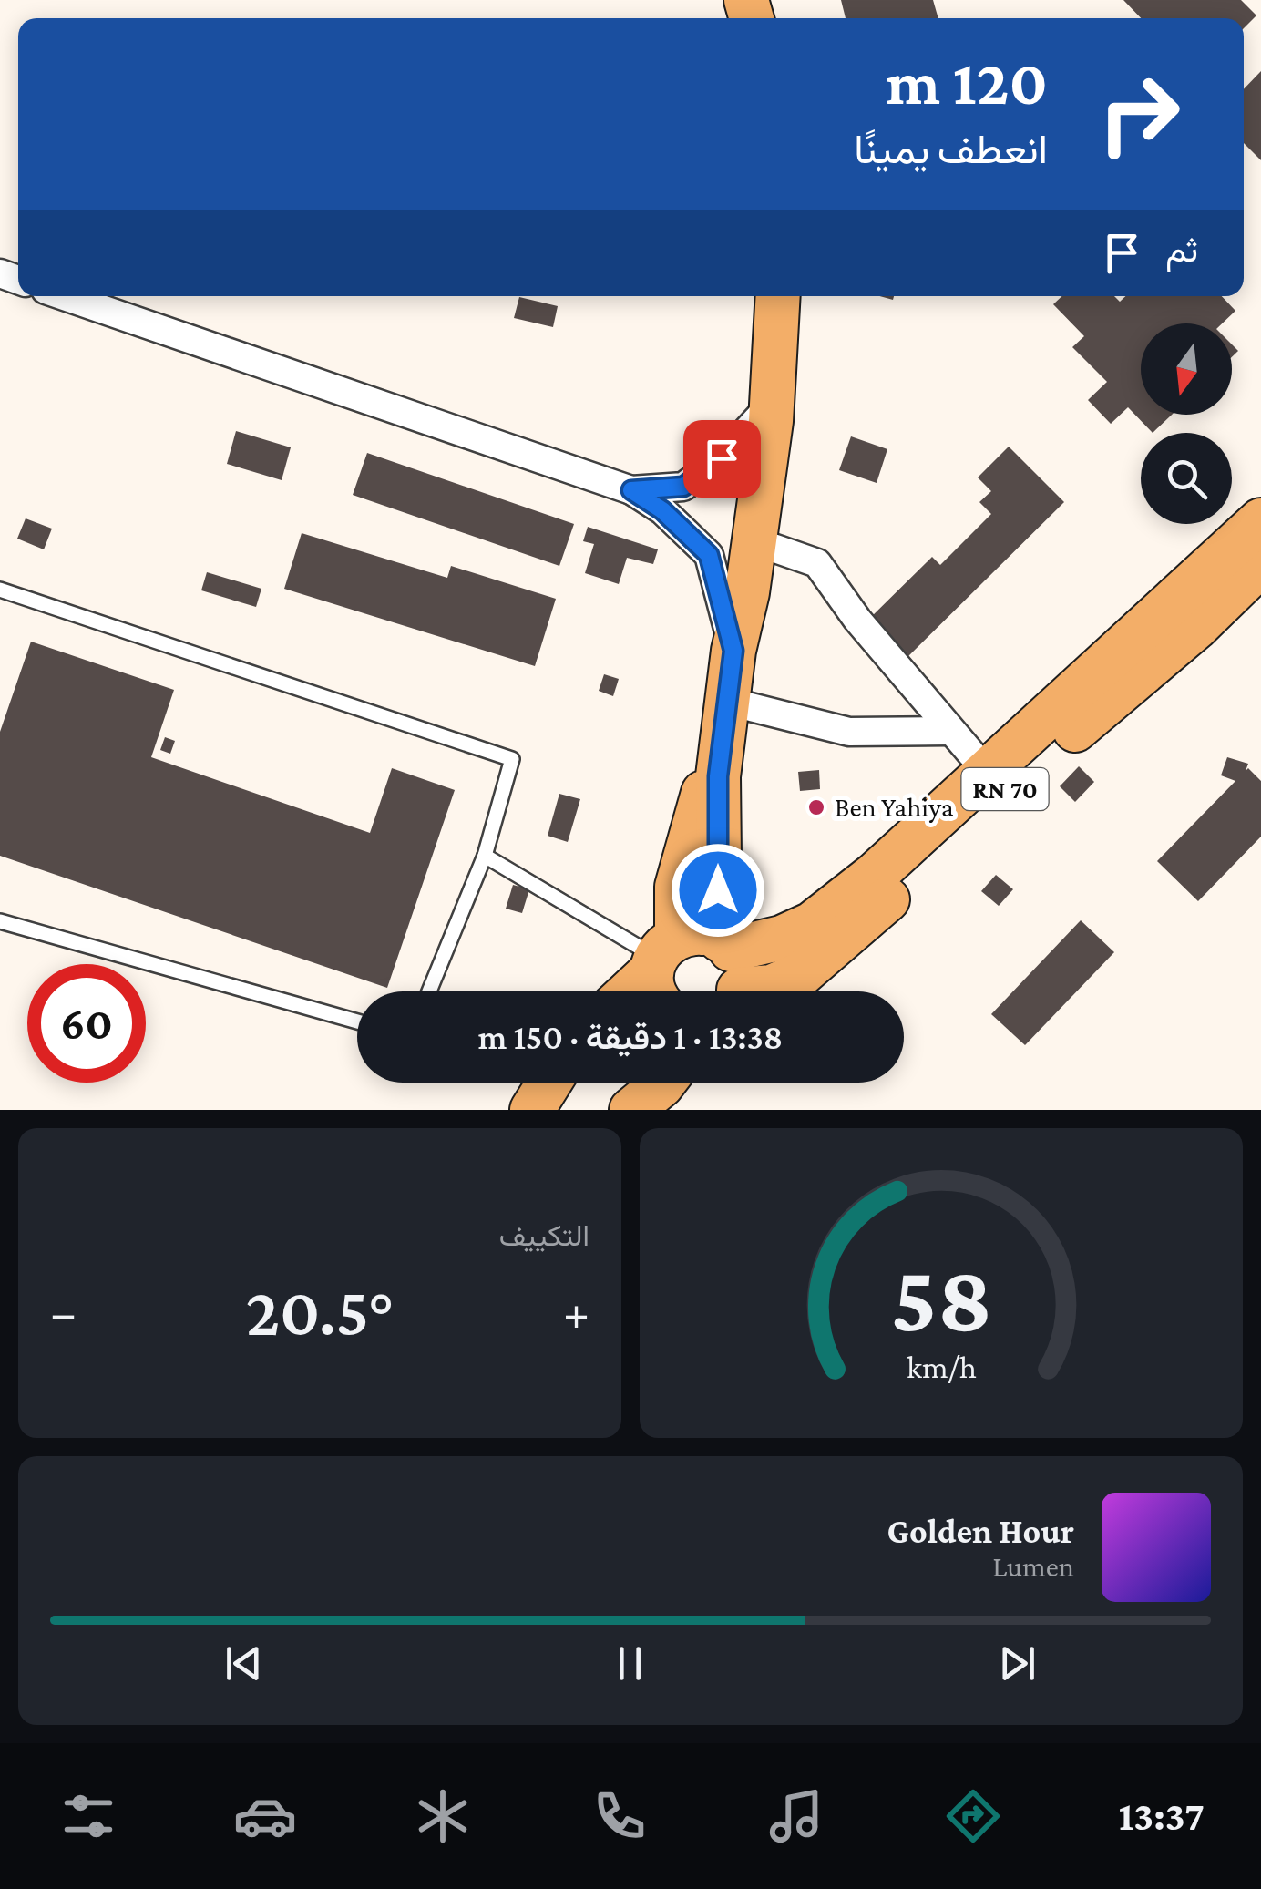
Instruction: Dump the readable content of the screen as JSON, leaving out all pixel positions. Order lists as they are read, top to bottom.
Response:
{
  "streets": {
    "main road": ["RN 70"]
  },
  "places": ["Ben Yahiya"],
  "north": "bottom",
  "page": {
    "turn": ["120 m", "انعطف يمينًا"],
    "then": "ثم",
    "limit": "60",
    "trip": "13:38 · 1 دقيقة · 150 m",
    "tile": "التكييف",
    "heat": ["−", "20.5°", "+"],
    "song": ["Golden Hour", "Lumen"],
    "tabs": "13:37",
    "gauge": ["58", "km/h"]
  }
}
